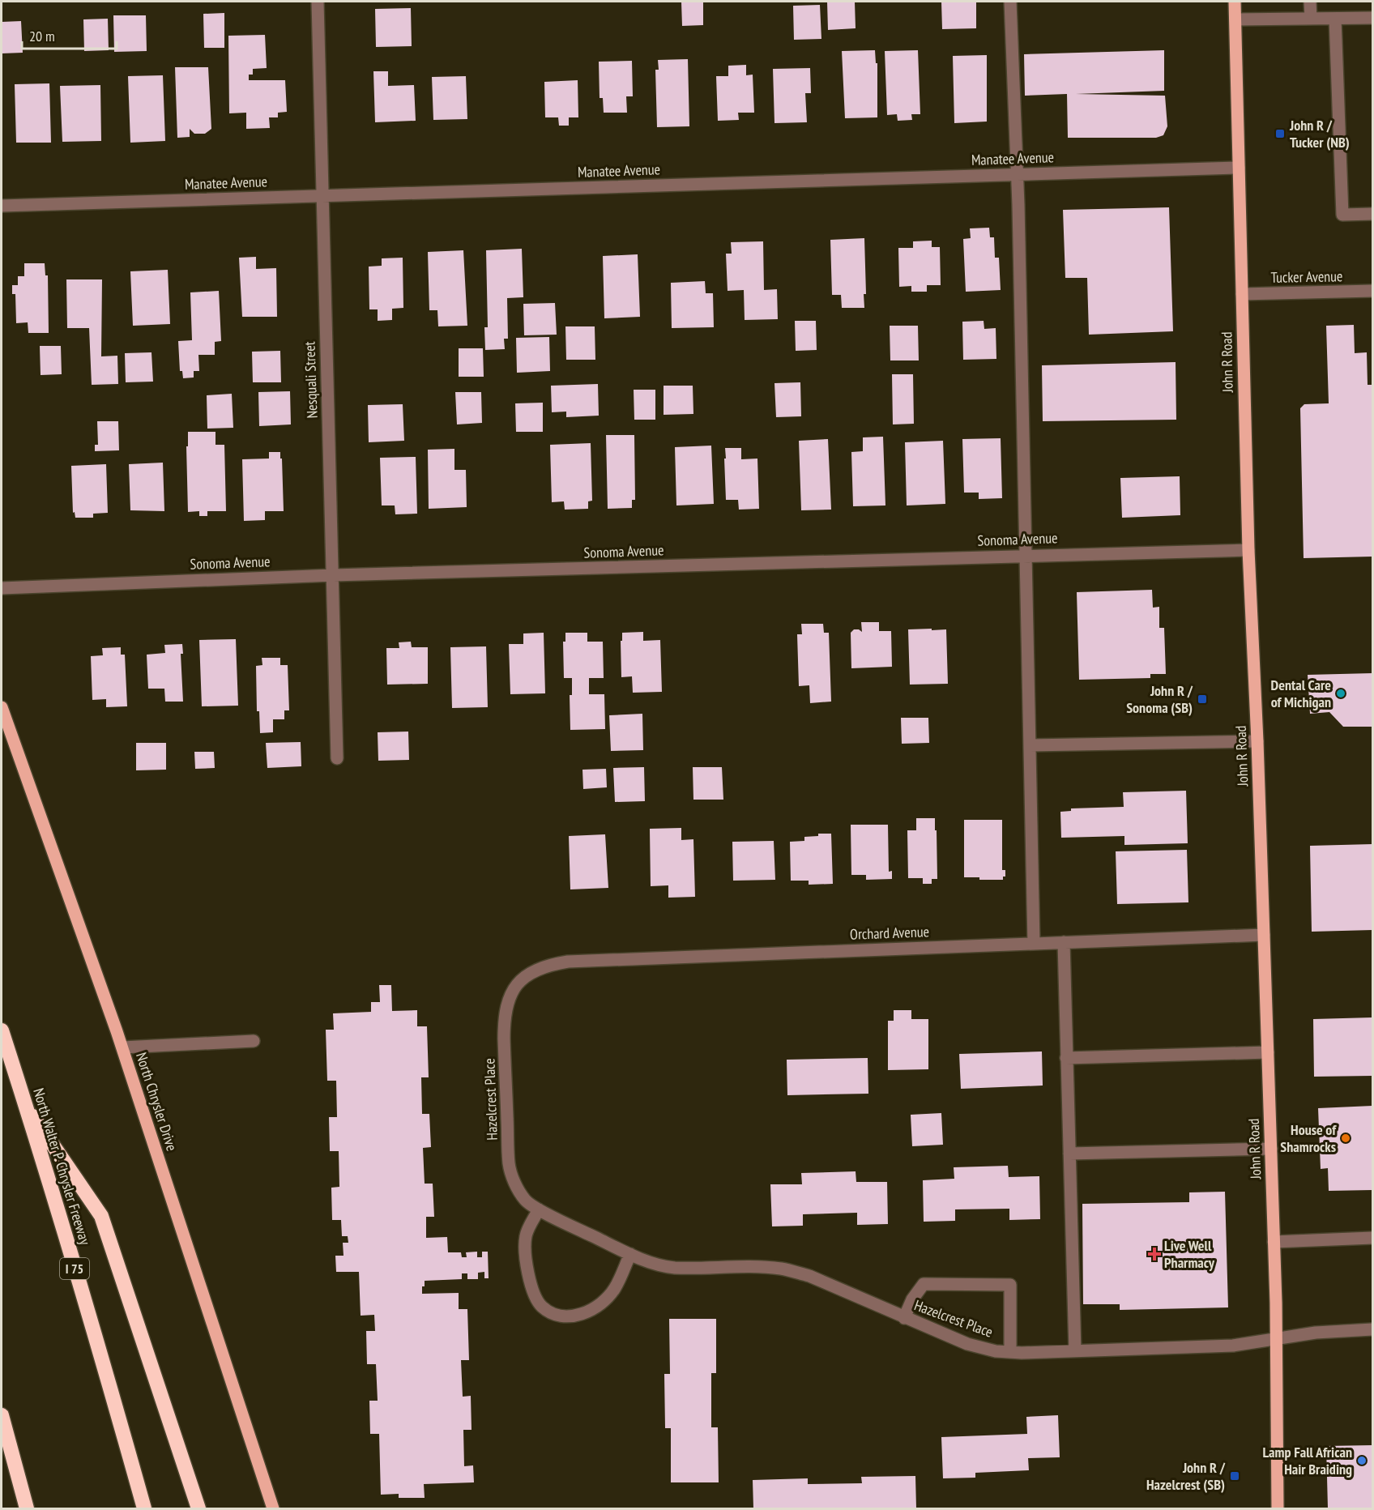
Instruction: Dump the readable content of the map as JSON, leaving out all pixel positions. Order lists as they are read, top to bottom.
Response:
{
  "streets": {
    "highway": ["North Walter P. Chrysler Freeway", "I 75"],
    "main road": ["John R Road", "North Chrysler Drive"],
    "street": [
      "Manatee Avenue",
      "Tucker Avenue",
      "Nesquali Street",
      "Sonoma Avenue",
      "Orchard Avenue",
      "Hazelcrest Place"
    ]
  },
  "crossings": [
    ["Manatee Avenue", "John R Road"],
    ["Manatee Avenue", "Nesquali Street"],
    ["Tucker Avenue", "John R Road"],
    ["John R Road", "Sonoma Avenue"],
    ["John R Road", "Orchard Avenue"],
    ["John R Road", "Hazelcrest Place"],
    ["Nesquali Street", "Sonoma Avenue"],
    ["Orchard Avenue", "Hazelcrest Place"]
  ],
  "places": {
    "transit": ["John R / Tucker (NB)", "John R / Sonoma (SB)", "John R / Hazelcrest (SB)"],
    "other": ["Dental Care of Michigan", "House of Shamrocks", "Lamp Fall African Hair Braiding"],
    "health": ["Live Well Pharmacy"]
  },
  "scale_bar": "20 m"
}
